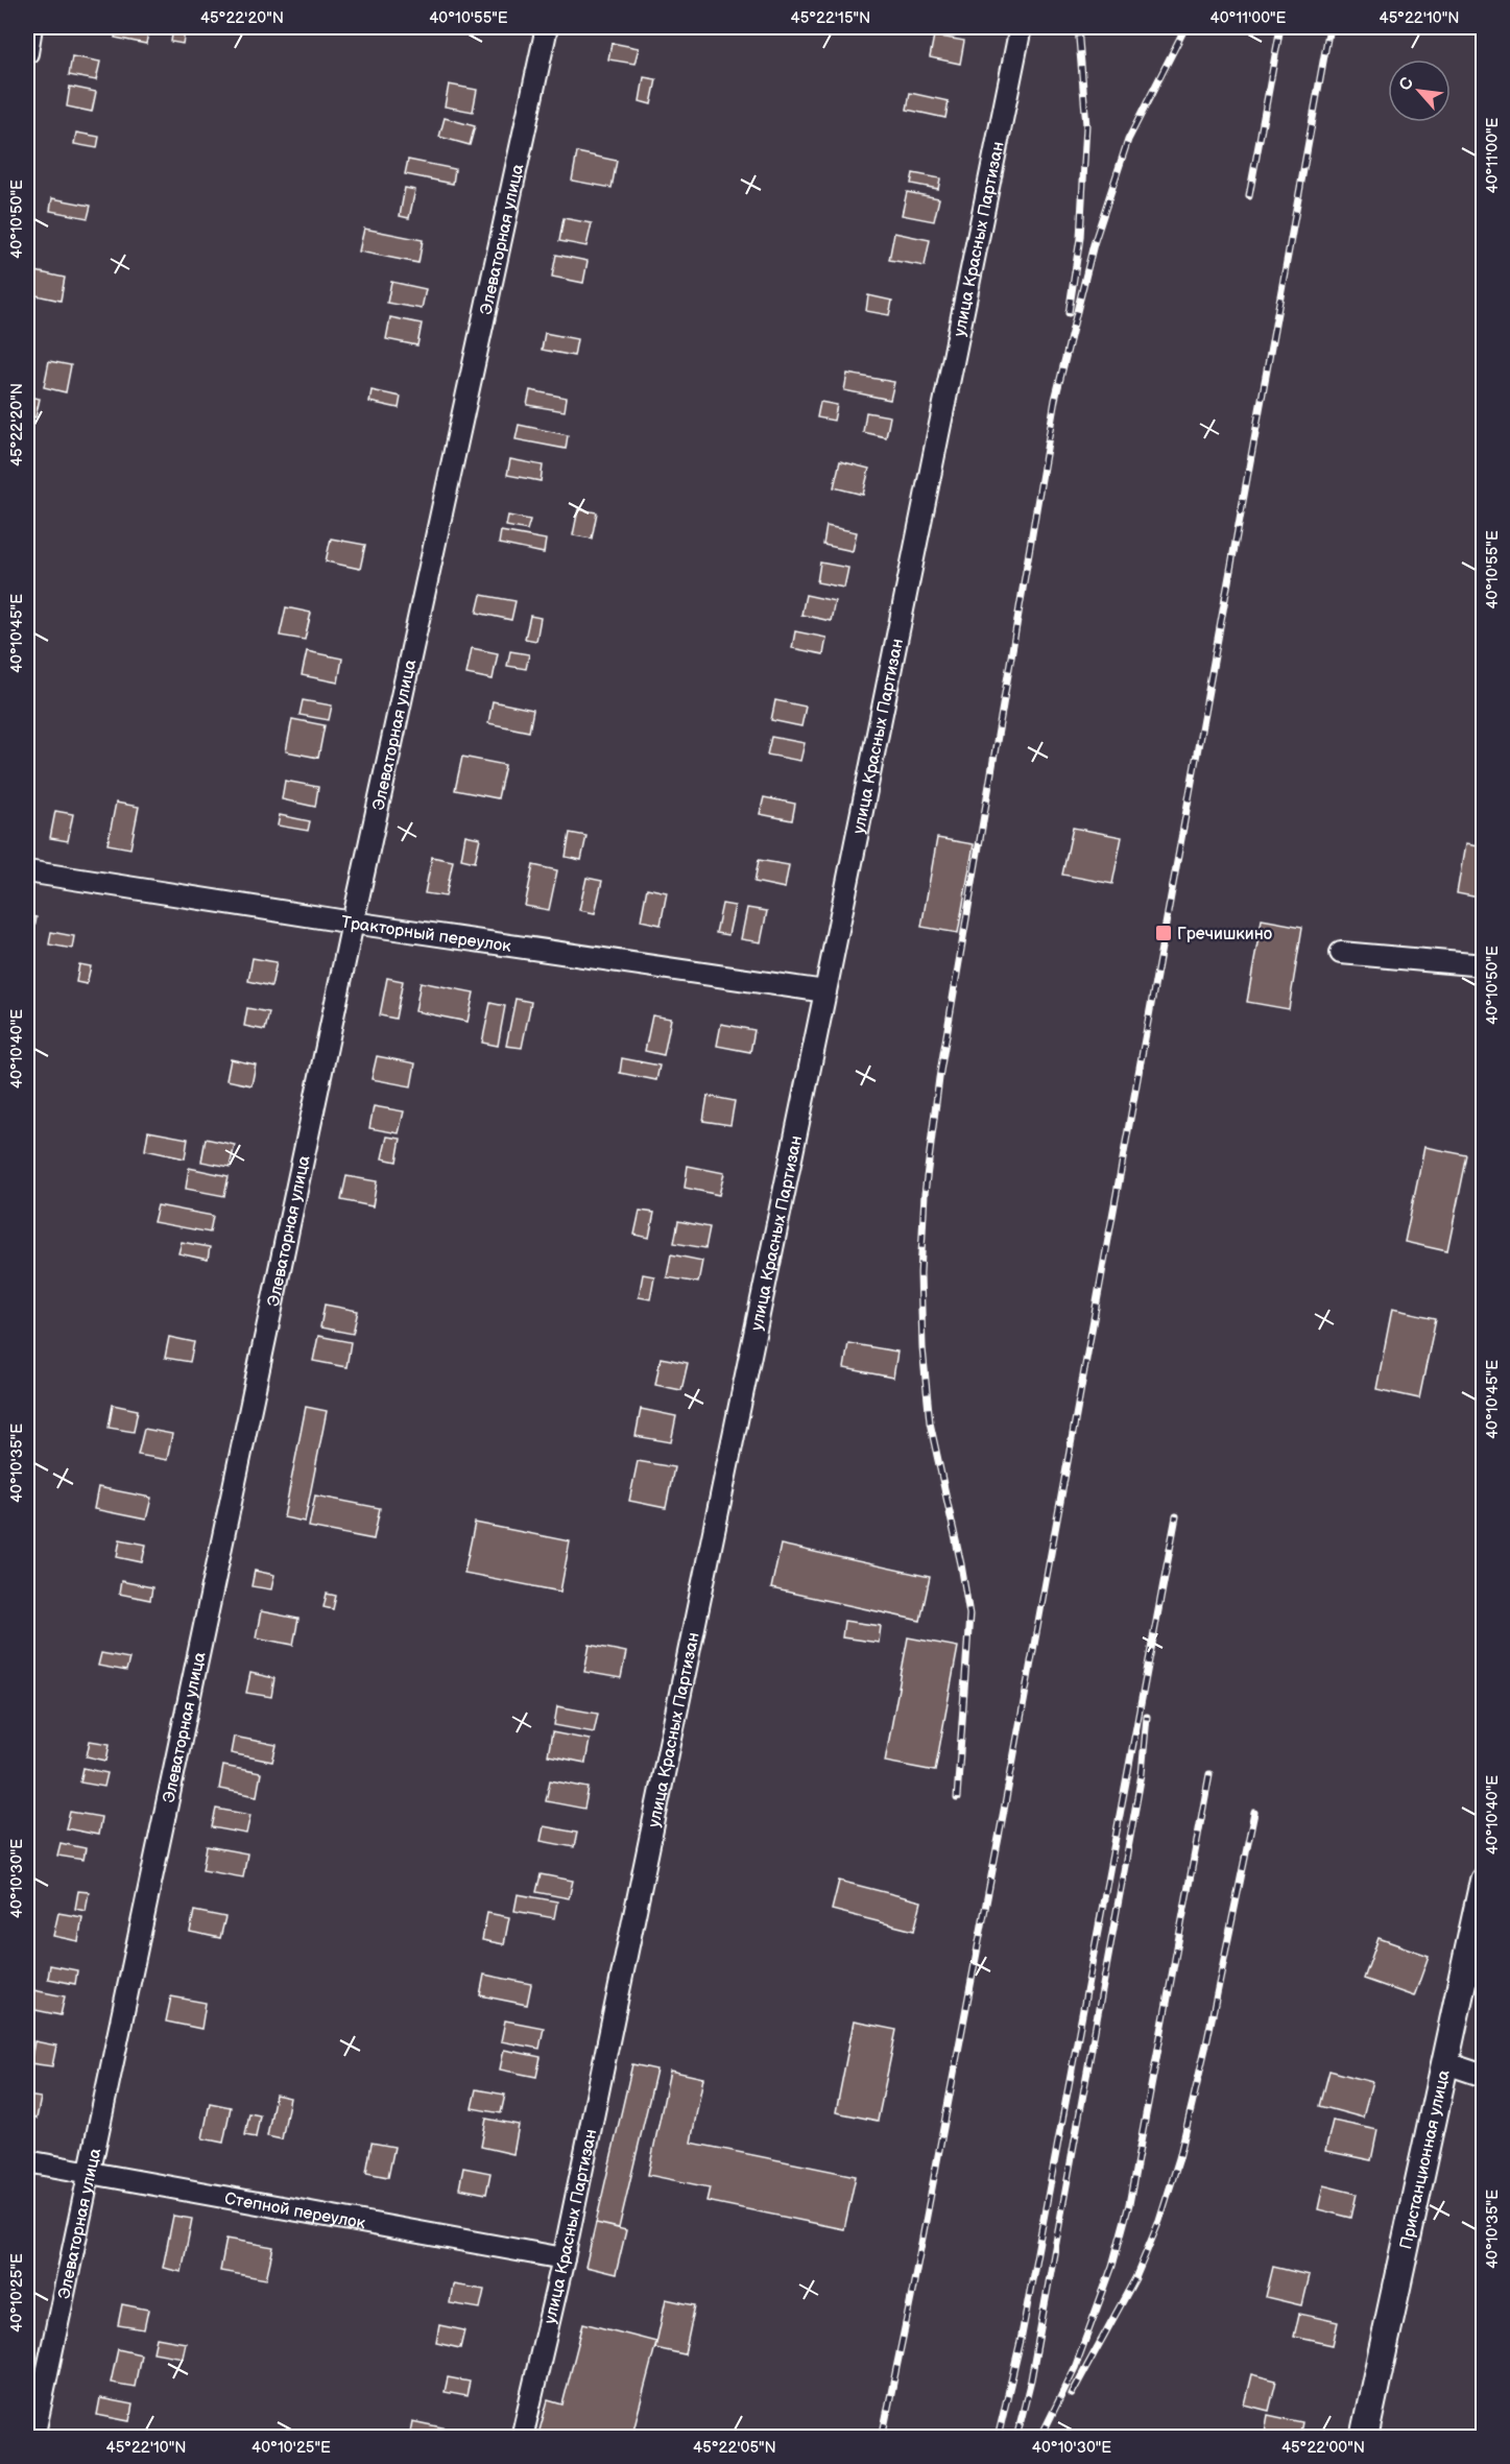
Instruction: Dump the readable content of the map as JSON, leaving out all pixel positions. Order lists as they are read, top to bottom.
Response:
{
  "streets": {
    "street": [
      "улица Красных Партизан",
      "Элеваторная улица",
      "Тракторный переулок",
      "Пристанционная улица",
      "Степной переулок"
    ]
  },
  "crossings": [
    ["улица Красных Партизан", "Тракторный переулок"],
    ["улица Красных Партизан", "Степной переулок"],
    ["Элеваторная улица", "Тракторный переулок"],
    ["Элеваторная улица", "Степной переулок"]
  ],
  "places": {
    "transit": ["Гречишкино"]
  },
  "north": "top left",
  "coordinates": [
    "45°22'20\"N",
    "40°10'55\"E",
    "45°22'15\"N",
    "40°11'00\"E",
    "45°22'10\"N",
    "40°10'50\"E",
    "40°10'45\"E",
    "40°10'40\"E",
    "40°10'35\"E",
    "40°10'30\"E",
    "40°10'25\"E",
    "45°22'05\"N",
    "45°22'00\"N"
  ]
}
